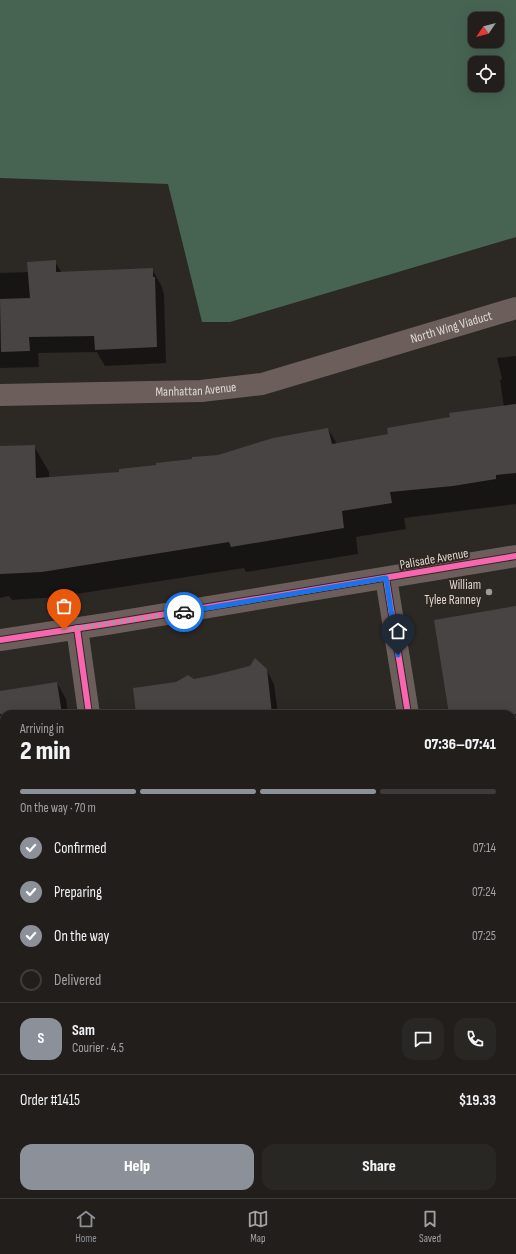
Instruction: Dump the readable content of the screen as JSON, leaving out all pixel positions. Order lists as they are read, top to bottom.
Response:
{
  "streets": {
    "main road": ["North Wing Viaduct", "Manhattan Avenue", "Palisade Avenue"]
  },
  "crossings": [
    ["North Wing Viaduct", "Manhattan Avenue"]
  ],
  "places": ["William Tylee Ranney"],
  "north": "bottom left",
  "page": {
    "heading": ["2 min", "Arriving in", "07:36–07:41"],
    "panel": [
      "Sam",
      "Courier · 4.5",
      "Order #1415",
      "$19.33"
    ],
    "bar": "On the way · 70 m",
    "list": [
      ["Confirmed", "07:14"],
      ["Preparing", "07:24"],
      ["On the way", "07:25"],
      "Delivered"
    ],
    "round": "S",
    "buttons": ["Help", "Share"],
    "tabs": ["Home", "Map", "Saved"]
  }
}
